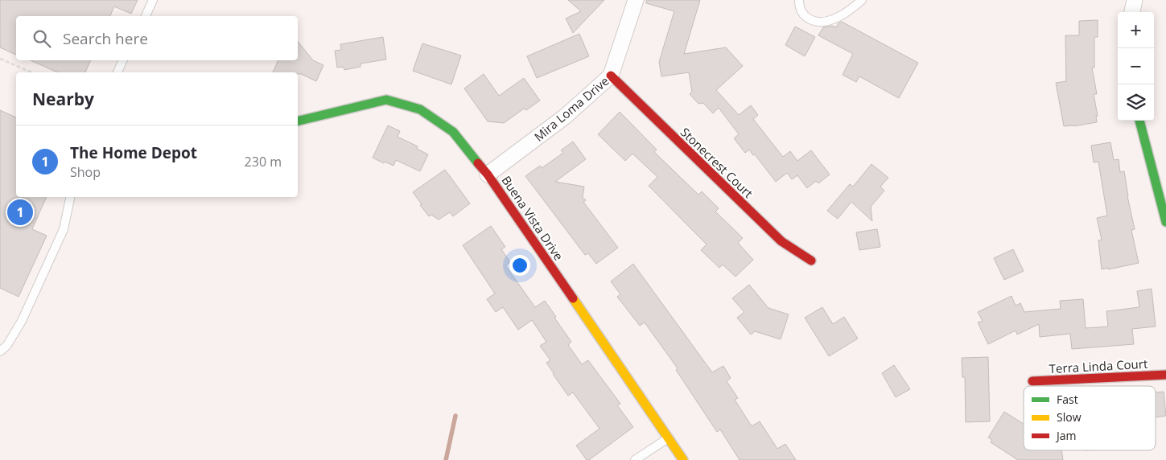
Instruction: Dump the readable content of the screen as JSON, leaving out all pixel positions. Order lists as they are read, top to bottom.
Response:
{
  "streets": {
    "street": [
      "Mira Loma Drive",
      "Stonecrest Court",
      "Buena Vista Drive",
      "Terra Linda Court"
    ]
  },
  "crossings": [
    ["Mira Loma Drive", "Stonecrest Court"],
    ["Mira Loma Drive", "Buena Vista Drive"]
  ],
  "legend": ["Fast", "Slow", "Jam"],
  "page": {
    "map_buttons": ["+", "−"],
    "search": "Search here",
    "heading": "Nearby",
    "list": [
      {
        "mark": "1",
        "name": "The Home Depot",
        "note": "Shop",
        "value": "230 m"
      }
    ],
    "pins": "1"
  }
}
